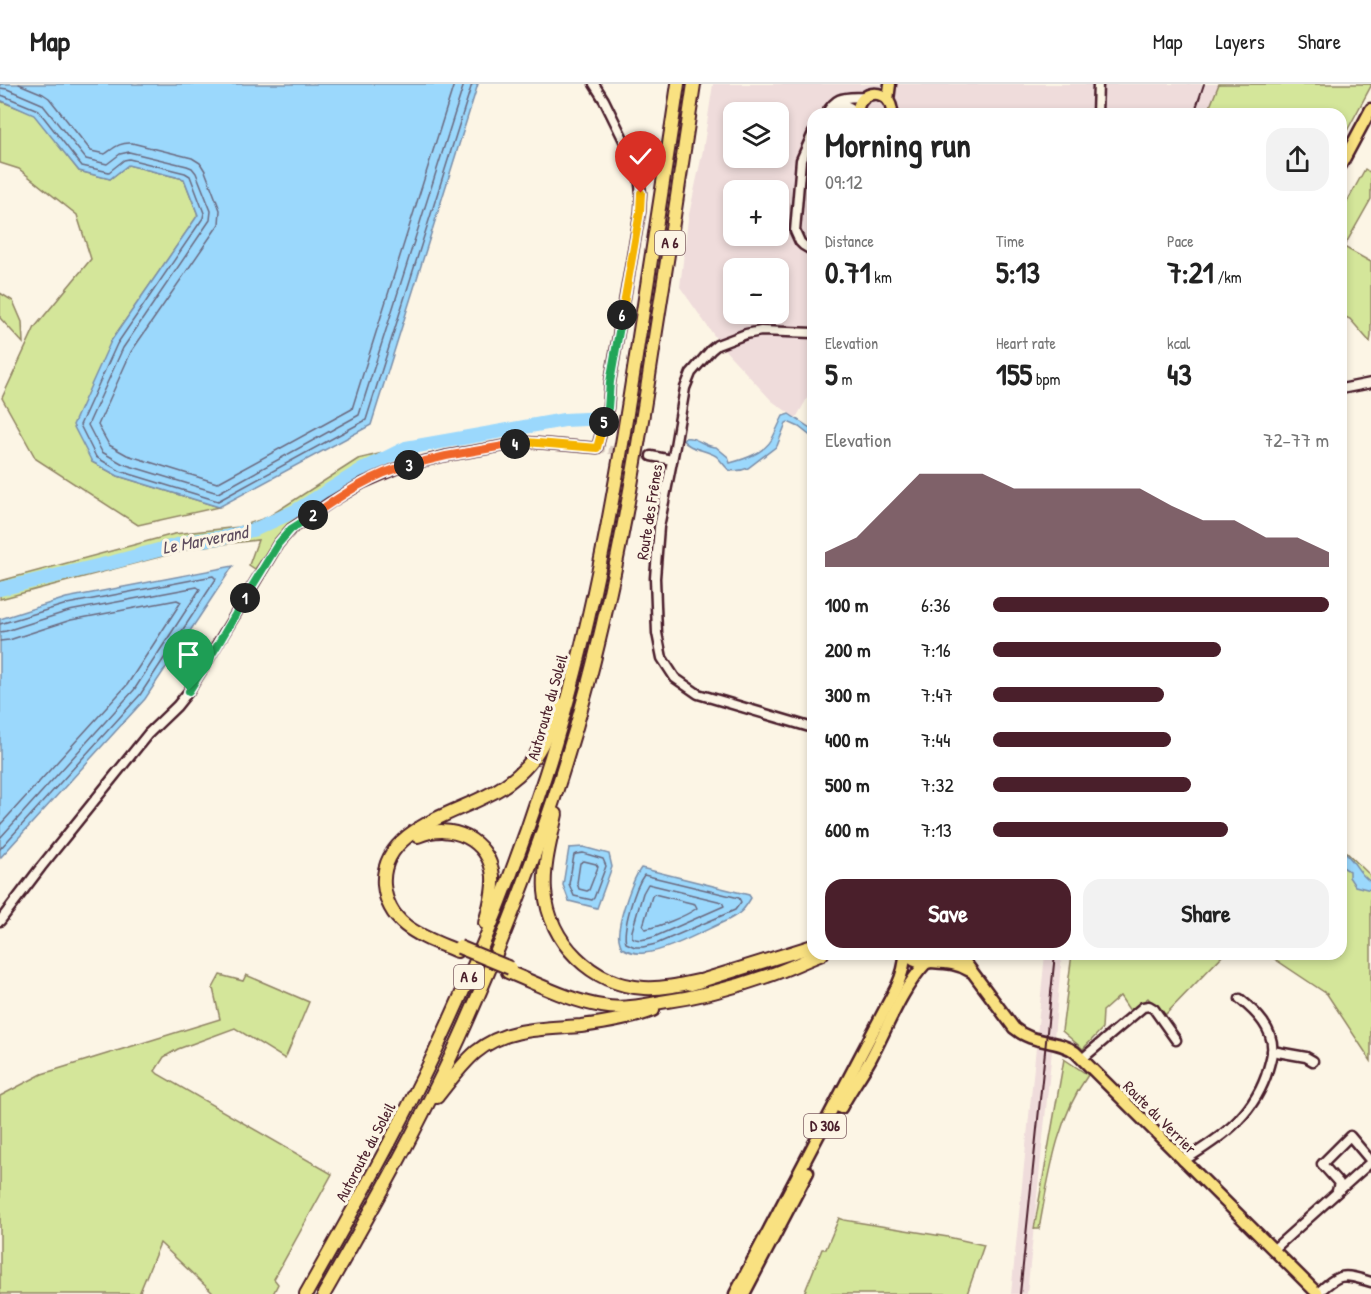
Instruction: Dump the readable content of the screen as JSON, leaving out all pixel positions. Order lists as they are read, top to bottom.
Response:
{
  "streets": {
    "highway": ["A 6", "Autoroute du Soleil"],
    "main road": ["Route du Verrier", "D 306"],
    "street": ["Route des Frênes"]
  },
  "crossings": [
    ["Route du Verrier", "D 306"]
  ],
  "water": ["Le Marverand"],
  "page": {
    "header": "Map",
    "nav": ["Map", "Layers", "Share"],
    "map_buttons": ["+", "−"],
    "heading": ["Morning run", "09:12"],
    "stats": [
      ["Distance", "0.71 km"],
      ["Time", "5:13"],
      ["Pace", "7:21 /km"],
      ["Elevation", "5 m"],
      ["Heart rate", "155 bpm"],
      ["kcal", "43"]
    ],
    "pins": [
      "6",
      "5",
      "4",
      "3",
      "2",
      "1"
    ],
    "chart": ["Elevation", "72–77 m"],
    "list": [
      {
        "name": "100 m",
        "note": "6:36"
      },
      {
        "name": "200 m",
        "note": "7:16"
      },
      {
        "name": "300 m",
        "note": "7:47"
      },
      {
        "name": "400 m",
        "note": "7:44"
      },
      {
        "name": "500 m",
        "note": "7:32"
      },
      {
        "name": "600 m",
        "note": "7:13"
      }
    ],
    "buttons": ["Save", "Share"]
  }
}
